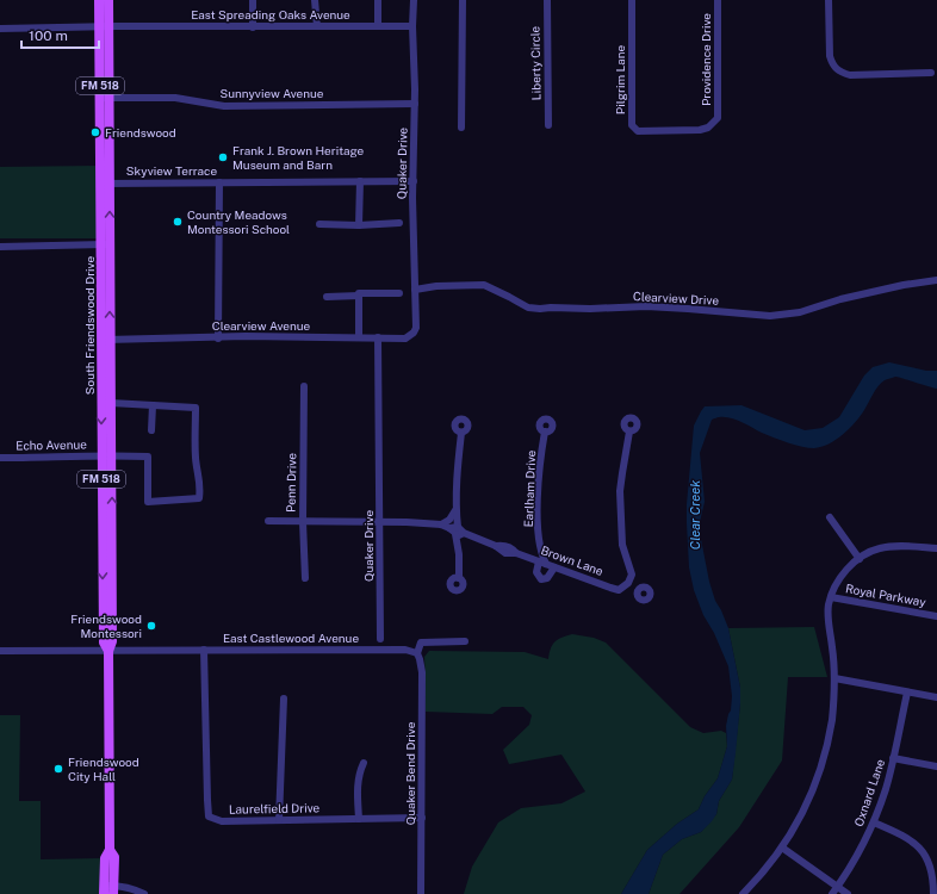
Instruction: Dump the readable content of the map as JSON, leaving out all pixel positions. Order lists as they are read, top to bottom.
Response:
{
  "streets": {
    "main road": ["FM 518", "South Friendswood Drive"],
    "street": [
      "East Spreading Oaks Avenue",
      "Providence Drive",
      "Liberty Circle",
      "Pilgrim Lane",
      "Sunnyview Avenue",
      "Quaker Drive",
      "Skyview Terrace",
      "Clearview Drive",
      "Clearview Avenue",
      "Echo Avenue",
      "Penn Drive",
      "Earlham Drive",
      "Brown Lane",
      "Royal Parkway",
      "East Castlewood Avenue",
      "Quaker Bend Drive",
      "Oxnard Lane",
      "Laurelfield Drive"
    ]
  },
  "crossings": [
    ["East Spreading Oaks Avenue", "Quaker Drive"],
    ["East Spreading Oaks Avenue", "South Friendswood Drive"],
    ["Providence Drive", "Pilgrim Lane"],
    ["Sunnyview Avenue", "Quaker Drive"],
    ["Sunnyview Avenue", "South Friendswood Drive"],
    ["Quaker Drive", "Skyview Terrace"],
    ["Quaker Drive", "Clearview Drive"],
    ["Quaker Drive", "Clearview Avenue"],
    ["Skyview Terrace", "South Friendswood Drive"],
    ["South Friendswood Drive", "Clearview Avenue"],
    ["South Friendswood Drive", "Echo Avenue"],
    ["South Friendswood Drive", "East Castlewood Avenue"],
    ["Earlham Drive", "Brown Lane"],
    ["East Castlewood Avenue", "Quaker Bend Drive"],
    ["East Castlewood Avenue", "Laurelfield Drive"],
    ["Quaker Bend Drive", "Laurelfield Drive"]
  ],
  "water": ["Clear Creek"],
  "places": [
    "Friendswood",
    "Frank J. Brown Heritage Museum and Barn",
    "Country Meadows Montessori School",
    "Friendswood Montessori",
    "Friendswood City Hall"
  ],
  "scale_bar": "100 m"
}
